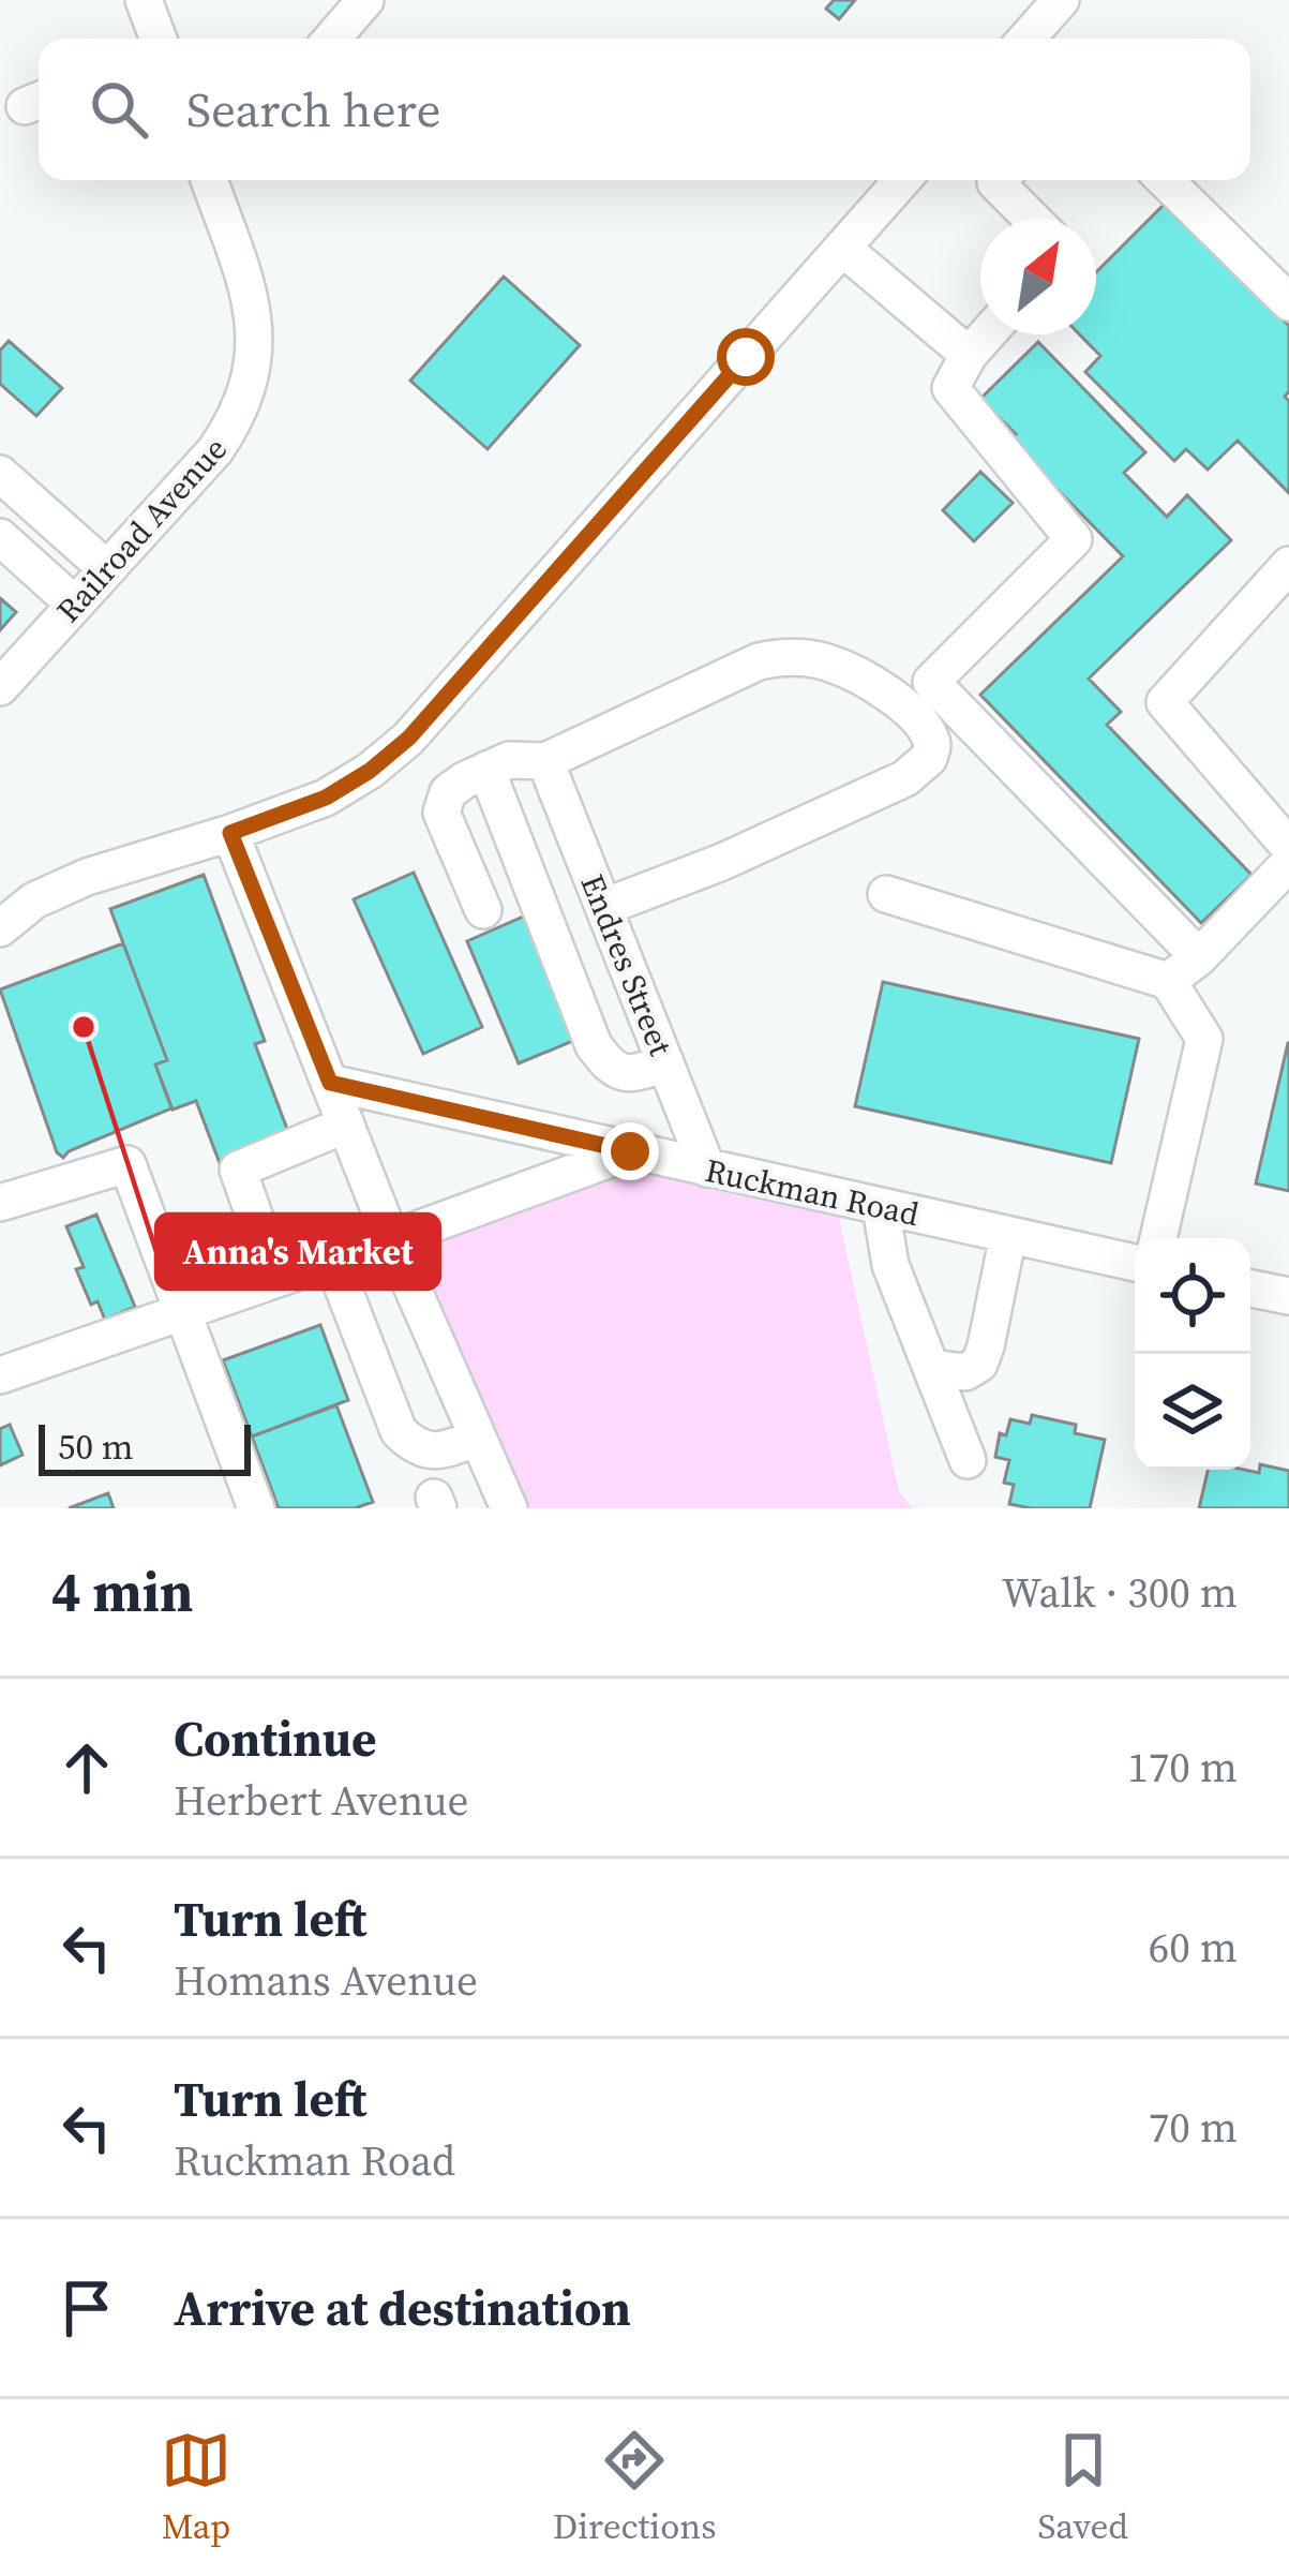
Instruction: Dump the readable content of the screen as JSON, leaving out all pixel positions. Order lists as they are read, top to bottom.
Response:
{
  "streets": {
    "street": ["Railroad Avenue", "Endres Street", "Ruckman Road"]
  },
  "crossings": [
    ["Endres Street", "Ruckman Road"]
  ],
  "places": ["Anna's Market"],
  "scale_bar": "50 m",
  "north": "top right",
  "page": {
    "search": "Search here",
    "scale": "50 m",
    "heading": ["4 min", "Walk · 300 m"],
    "list": [
      ["Continue", "Herbert Avenue", "170 m"],
      ["Turn left", "Homans Avenue", "60 m"],
      ["Turn left", "Ruckman Road", "70 m"],
      "Arrive at destination"
    ],
    "nav": ["Map", "Directions", "Saved"]
  }
}
